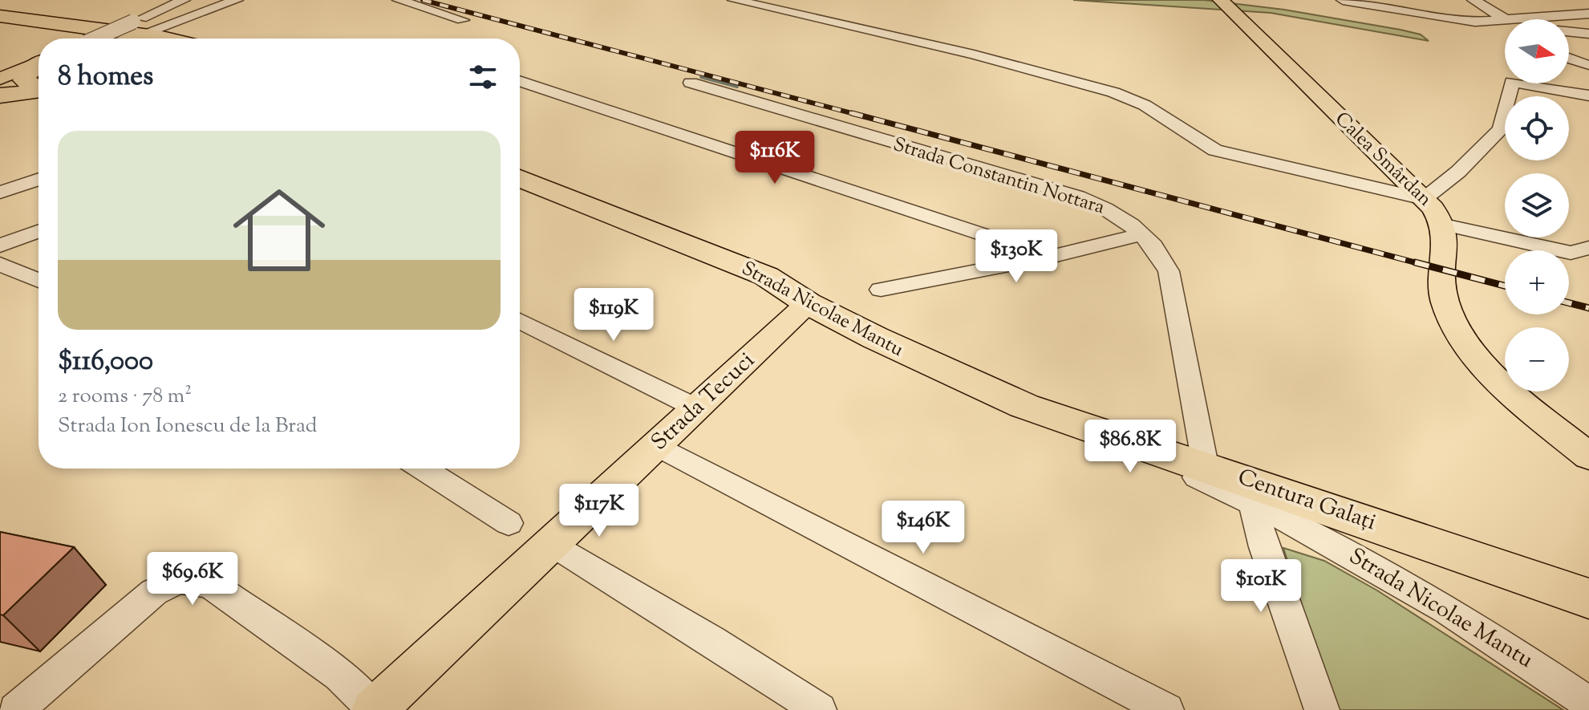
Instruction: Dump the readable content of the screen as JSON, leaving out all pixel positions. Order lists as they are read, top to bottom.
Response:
{
  "streets": {
    "highway": ["Strada Nicolae Mantu", "Centura Galați"],
    "main road": ["Calea Smârdan", "Strada Tecuci"],
    "street": ["Strada Constantin Nottara"]
  },
  "crossings": [
    ["Strada Constantin Nottara", "Centura Galați"],
    ["Strada Nicolae Mantu", "Strada Tecuci"],
    ["Strada Nicolae Mantu", "Centura Galați"]
  ],
  "north": "right",
  "page": {
    "map_buttons": ["+", "−"],
    "heading": "8 homes",
    "list": [
      {
        "name": "$116,000",
        "note": "2 rooms · 78 m² · Strada Ion Ionescu de la Brad"
      }
    ],
    "price": [
      "$116K",
      "$130K",
      "$119K",
      "$86.8K",
      "$117K",
      "$146K",
      "$69.6K",
      "$101K"
    ]
  }
}
